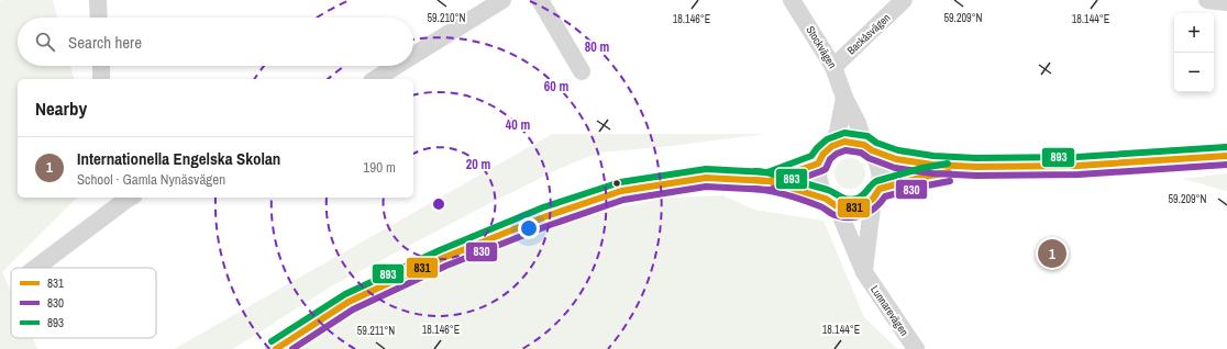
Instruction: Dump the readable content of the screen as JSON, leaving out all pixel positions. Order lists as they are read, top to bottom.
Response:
{
  "streets": {
    "street": ["Backåsvägen", "Stockvägen", "Lunnarevägen"]
  },
  "crossings": [
    ["Backåsvägen", "Stockvägen"],
    ["Stockvägen", "Lunnarevägen"]
  ],
  "lines": ["transit line 893", "transit line 831", "transit line 830"],
  "legend": ["831", "830", "893"],
  "page": {
    "map_buttons": ["+", "−"],
    "search": "Search here",
    "heading": "Nearby",
    "list": [
      {
        "mark": "1",
        "name": "Internationella Engelska Skolan",
        "note": "School · Gamla Nynäsvägen",
        "value": "190 m"
      }
    ],
    "pins": "1"
  },
  "coordinates": [
    "59.210°N",
    "59.209°N",
    "18.146°E",
    "18.144°E",
    "59.211°N"
  ],
  "rings": [
    "80 m",
    "60 m",
    "40 m",
    "20 m"
  ]
}
